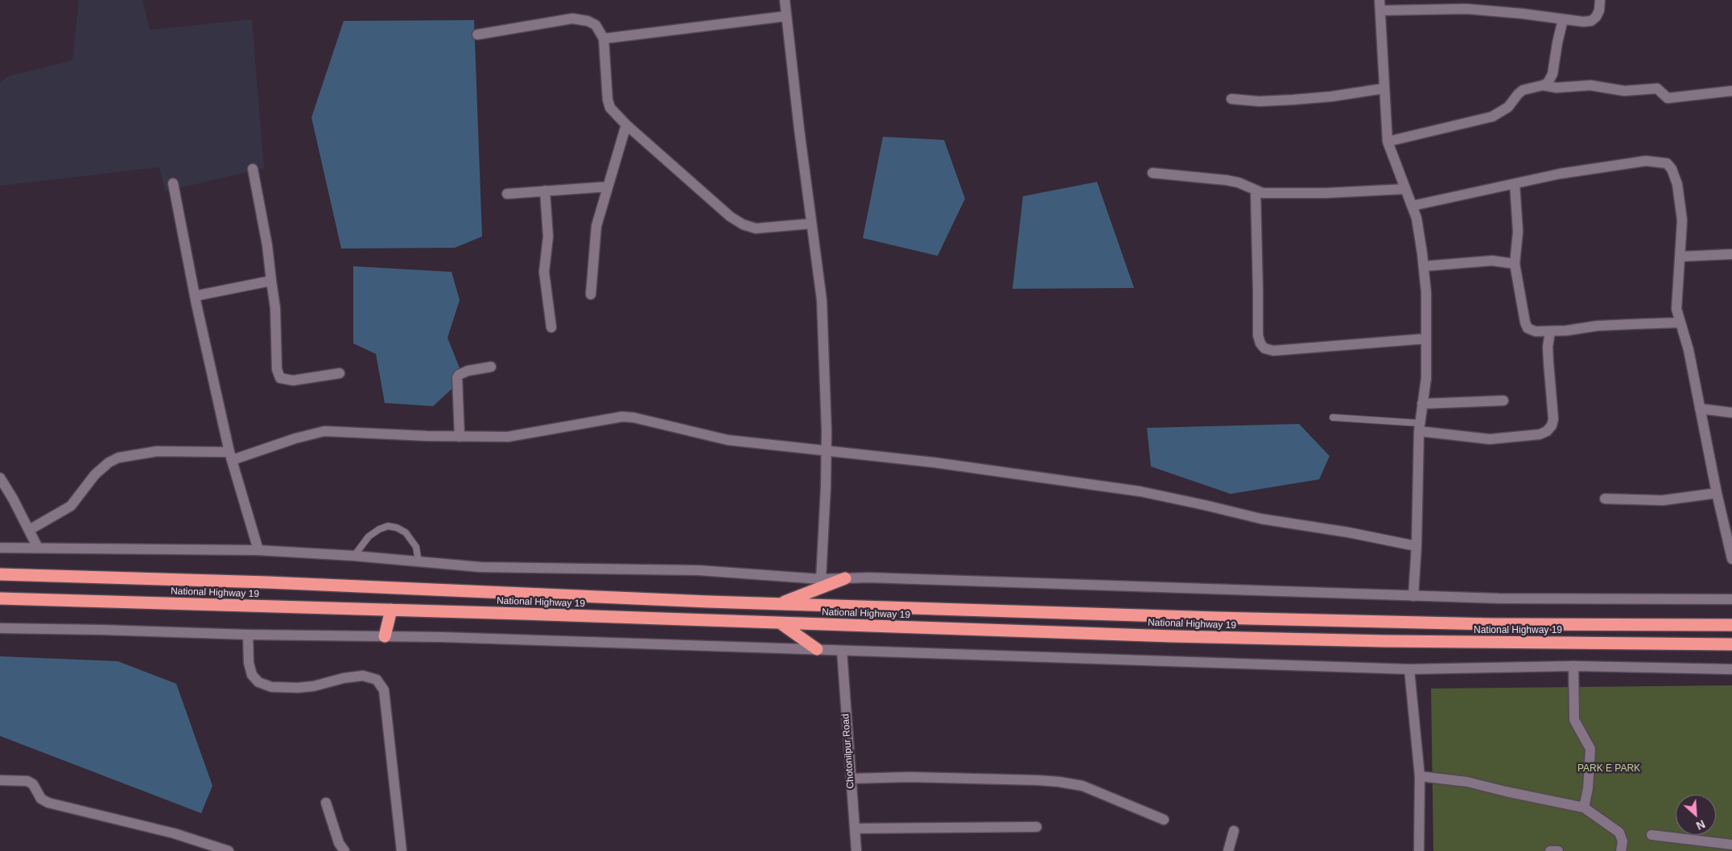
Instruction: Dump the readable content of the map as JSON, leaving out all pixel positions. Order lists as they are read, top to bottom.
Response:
{
  "streets": {
    "highway": ["National Highway 19"],
    "street": ["Chotonilpur Road"]
  },
  "parks": ["PARK E PARK"],
  "north": "bottom right"
}
